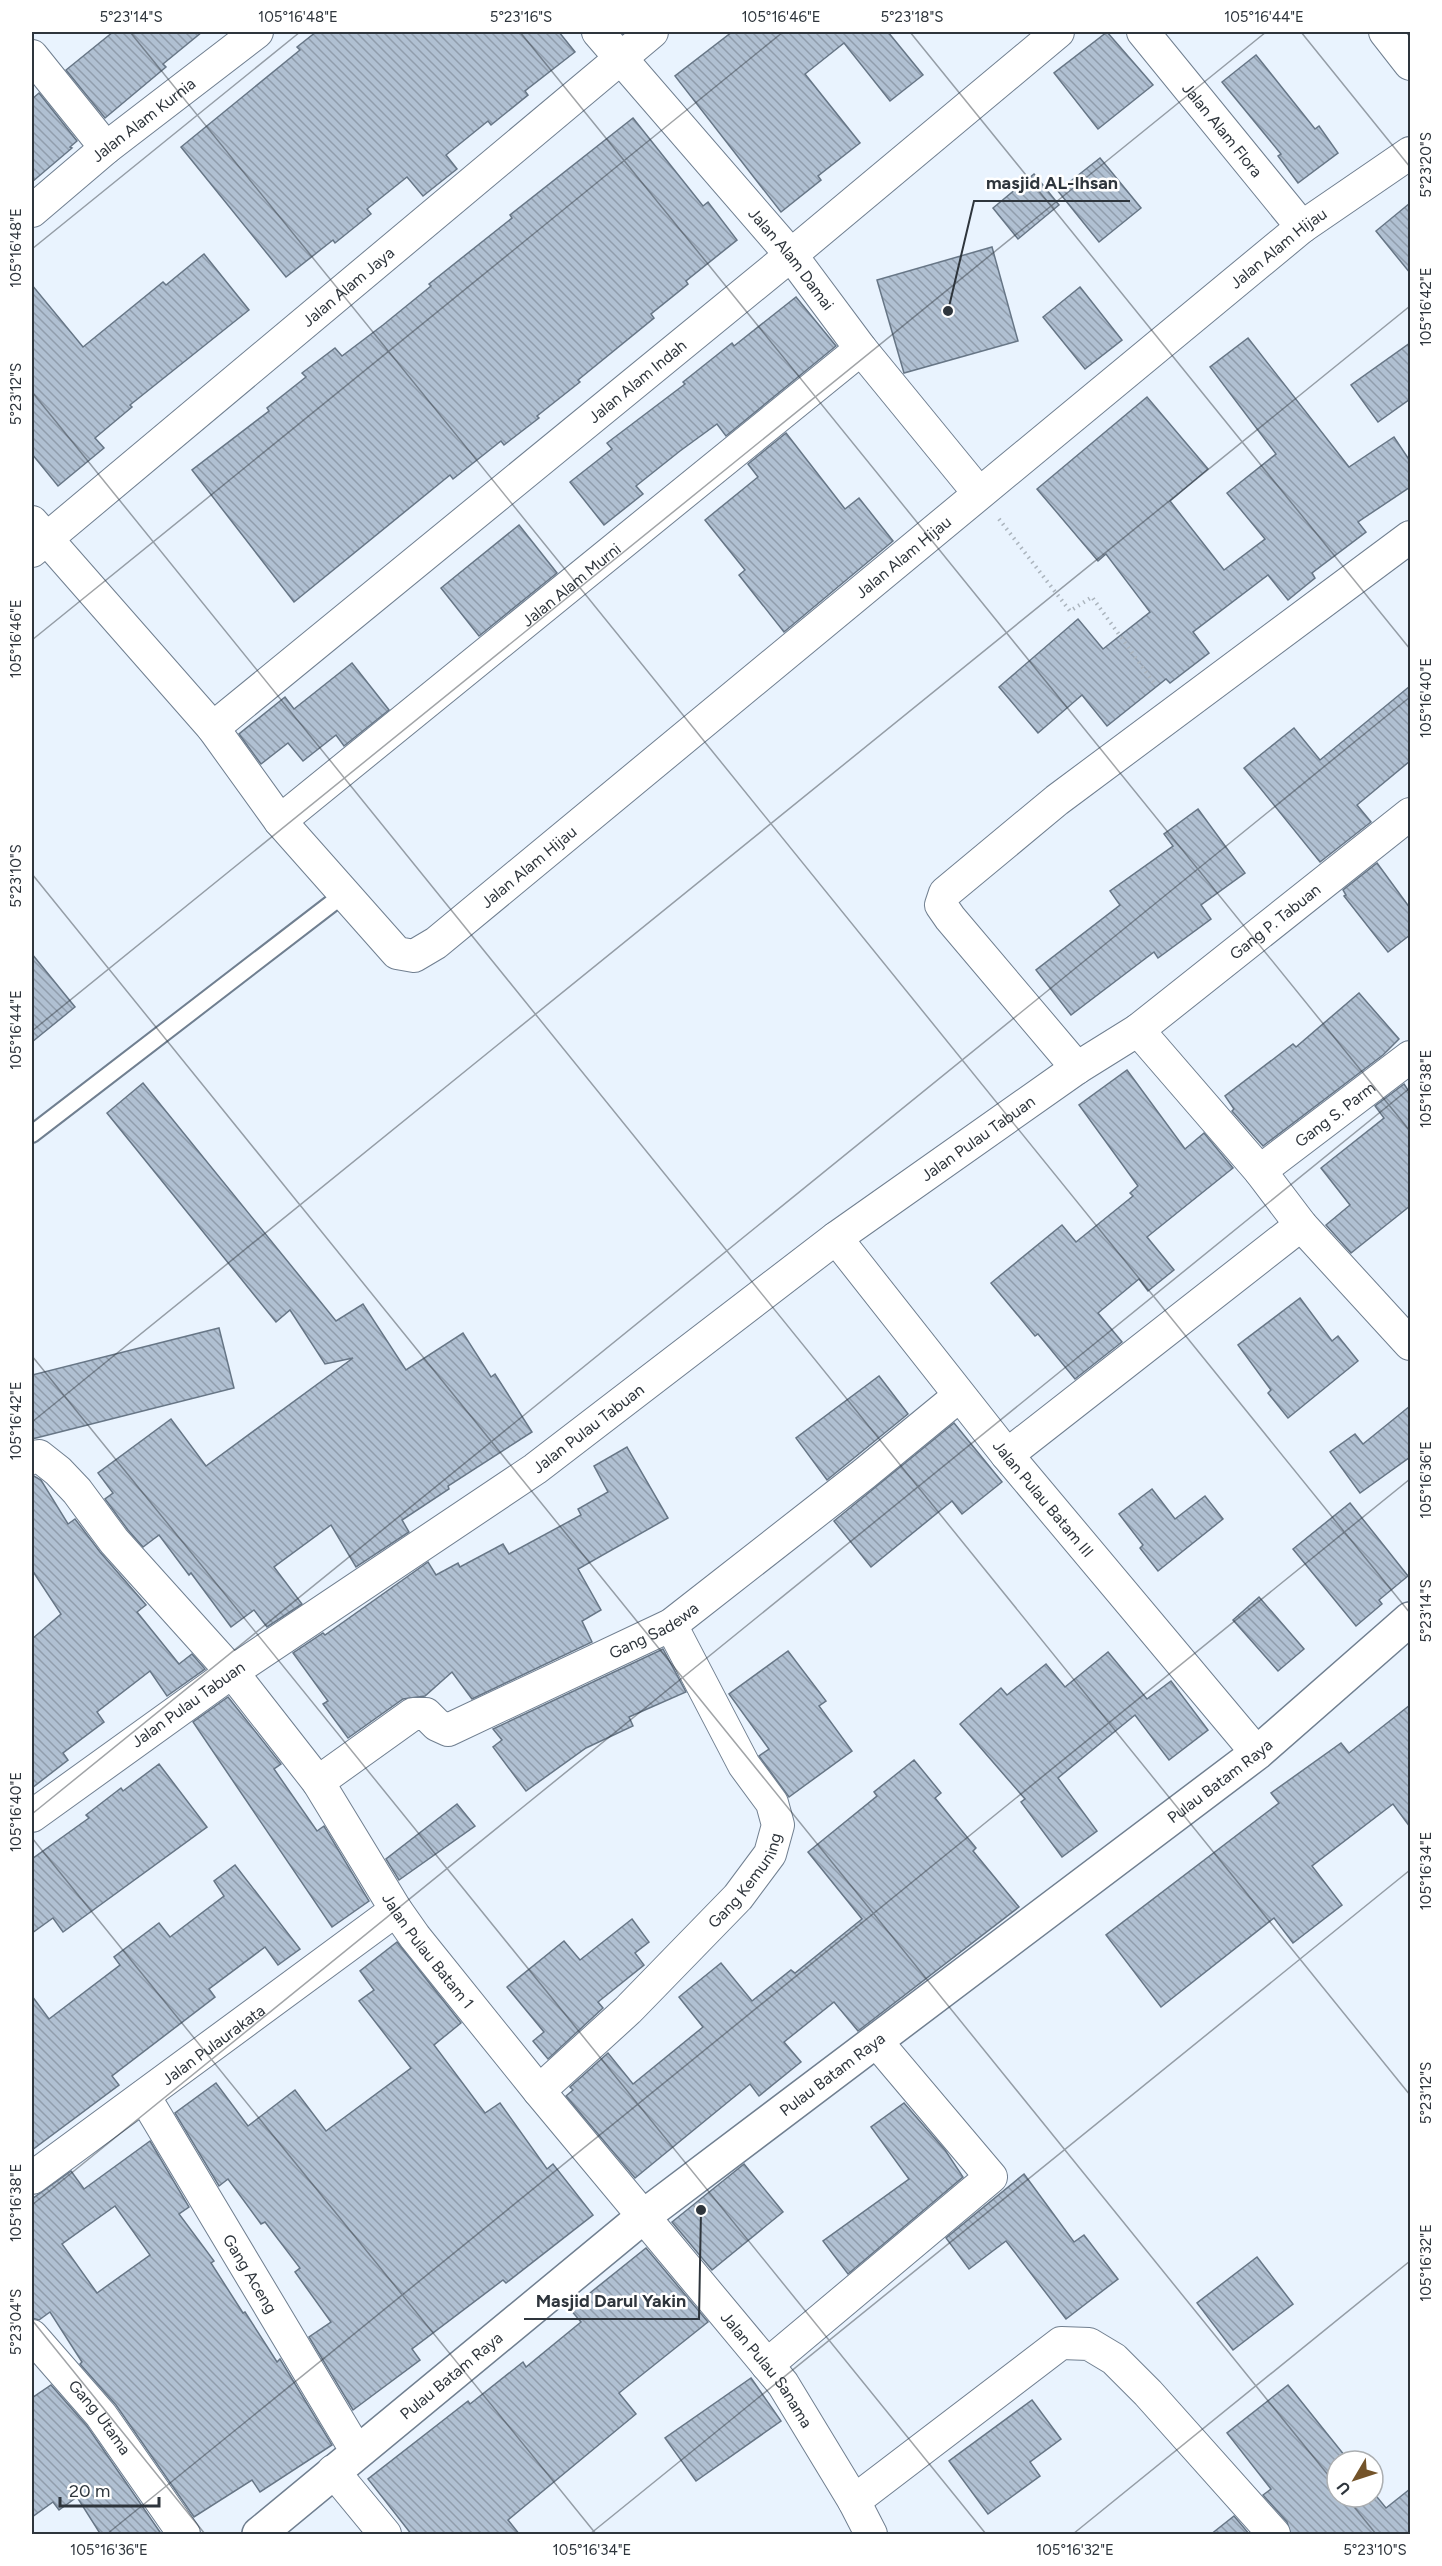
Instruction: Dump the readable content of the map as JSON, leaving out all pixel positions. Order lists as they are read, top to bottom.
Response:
{
  "streets": {
    "street": [
      "Jalan Alam Kurnia",
      "Jalan Alam Flora",
      "Jalan Alam Hijau",
      "Jalan Alam Damai",
      "Jalan Alam Jaya",
      "Jalan Alam Indah",
      "Jalan Alam Murni",
      "Gang P. Tabuan",
      "Gang S. Parm",
      "Jalan Pulau Tabuan",
      "Jalan Pulau Batam III",
      "Gang Sadewa",
      "Pulau Batam Raya",
      "Gang Kemuning",
      "Jalan Pulau Batam 1",
      "Jalan Pulaurakata",
      "Gang Aceng",
      "Jalan Pulau Sanama",
      "Gang Utama"
    ]
  },
  "crossings": [
    ["Jalan Alam Flora", "Jalan Alam Hijau"],
    ["Jalan Alam Hijau", "Jalan Alam Damai"],
    ["Jalan Alam Damai", "Jalan Alam Jaya"],
    ["Jalan Alam Damai", "Jalan Alam Indah"],
    ["Jalan Alam Damai", "Jalan Alam Murni"],
    ["Gang P. Tabuan", "Jalan Pulau Tabuan"],
    ["Jalan Pulau Tabuan", "Jalan Pulau Batam III"],
    ["Jalan Pulau Tabuan", "Jalan Pulau Batam 1"],
    ["Jalan Pulau Batam III", "Gang Sadewa"],
    ["Jalan Pulau Batam III", "Pulau Batam Raya"],
    ["Gang Sadewa", "Gang Kemuning"],
    ["Gang Sadewa", "Jalan Pulau Batam 1"],
    ["Pulau Batam Raya", "Jalan Pulau Batam 1"],
    ["Pulau Batam Raya", "Gang Aceng"],
    ["Pulau Batam Raya", "Jalan Pulau Sanama"],
    ["Gang Kemuning", "Jalan Pulau Batam 1"],
    ["Jalan Pulau Batam 1", "Jalan Pulaurakata"],
    ["Jalan Pulau Batam 1", "Jalan Pulau Sanama"],
    ["Jalan Pulaurakata", "Gang Aceng"]
  ],
  "places": ["masjid AL-Ihsan", "Masjid Darul Yakin"],
  "scale_bar": "20 m",
  "north": "bottom left",
  "coordinates": [
    "5°23'14\"S",
    "105°16'48\"E",
    "5°23'16\"S",
    "105°16'46\"E",
    "5°23'18\"S",
    "105°16'44\"E",
    "5°23'20\"S",
    "105°16'42\"E",
    "5°23'12\"S",
    "105°16'40\"E",
    "5°23'10\"S",
    "105°16'38\"E",
    "105°16'36\"E",
    "105°16'34\"E",
    "105°16'32\"E",
    "5°23'04\"S"
  ]
}
